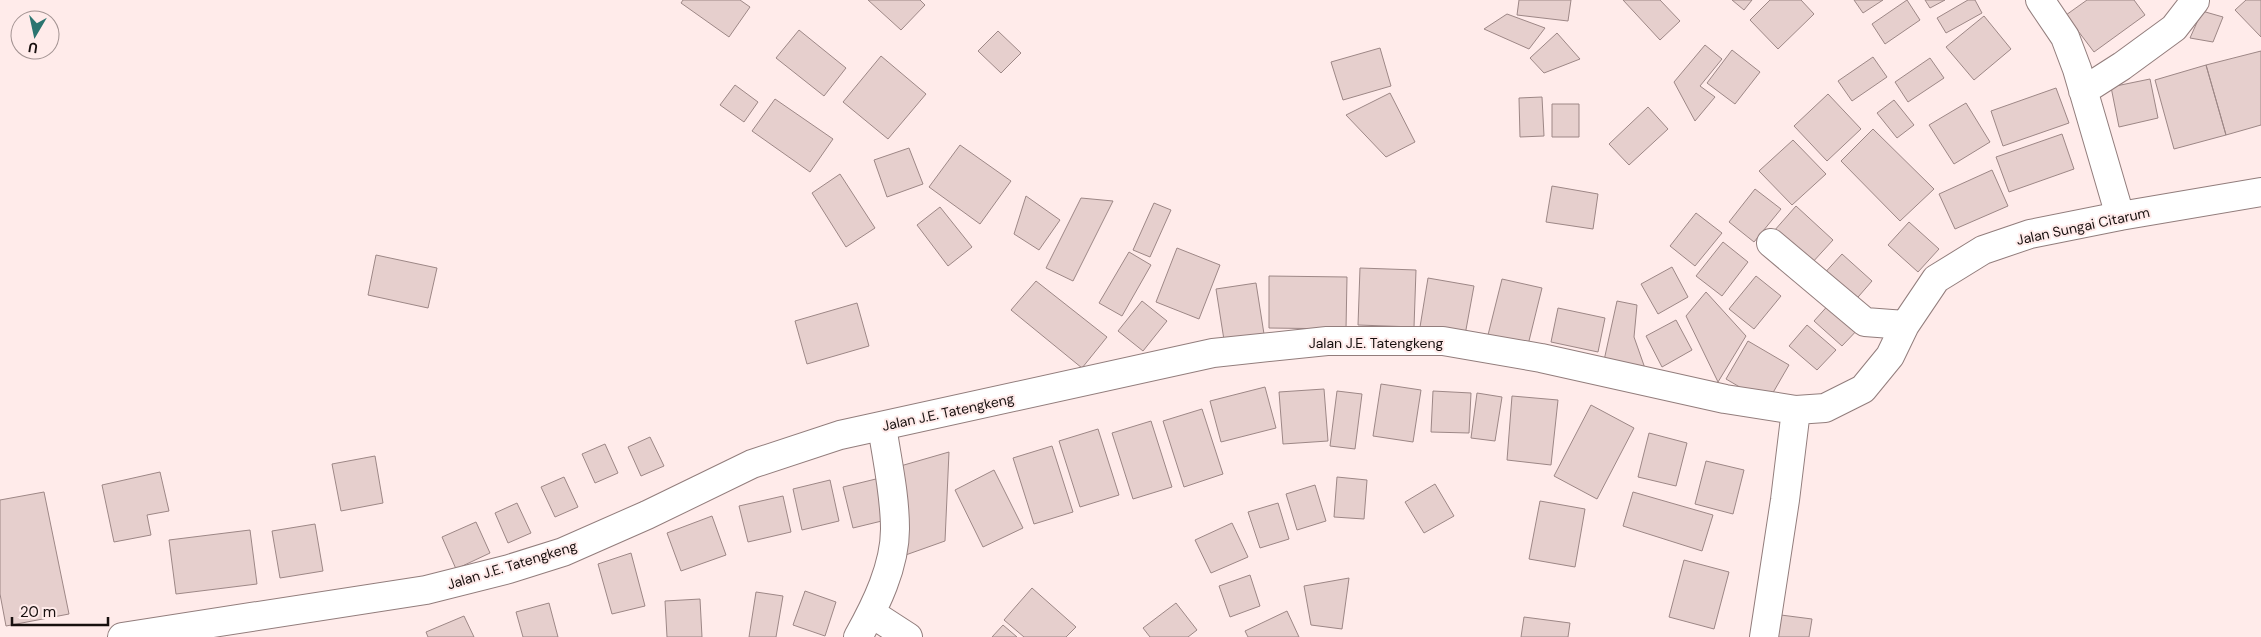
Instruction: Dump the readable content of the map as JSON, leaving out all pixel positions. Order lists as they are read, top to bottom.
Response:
{
  "streets": {
    "street": ["Jalan Sungai Citarum", "Jalan J.E. Tatengkeng"]
  },
  "crossings": [
    ["Jalan Sungai Citarum", "Jalan J.E. Tatengkeng"]
  ],
  "scale_bar": "20 m",
  "north": "bottom"
}
